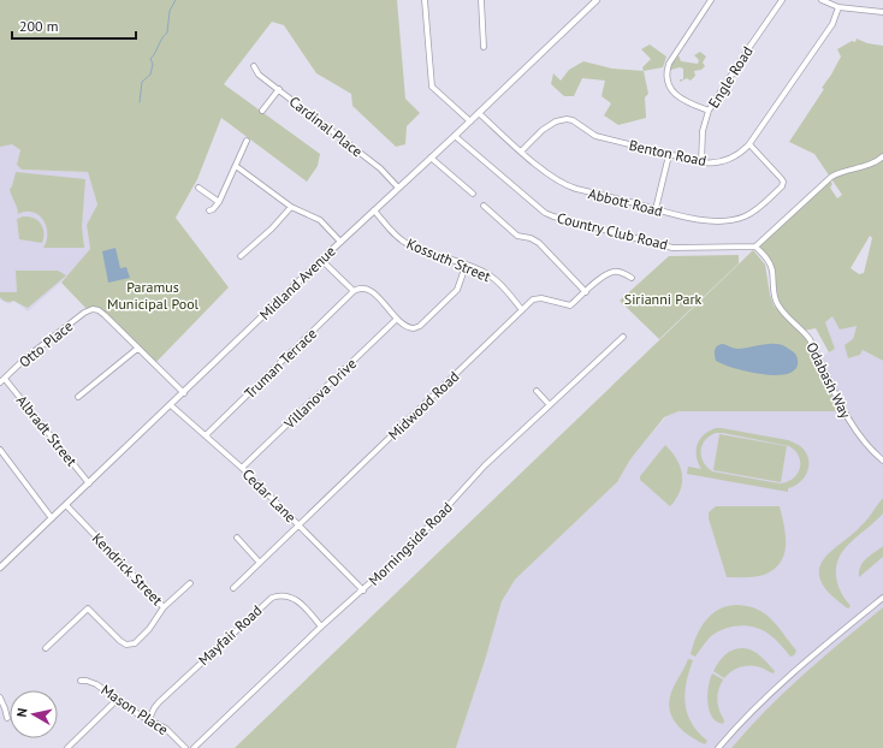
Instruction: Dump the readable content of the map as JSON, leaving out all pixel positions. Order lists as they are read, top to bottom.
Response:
{
  "streets": {
    "street": [
      "Engle Road",
      "Cardinal Place",
      "Benton Road",
      "Abbott Road",
      "Country Club Road",
      "Kossuth Street",
      "Midland Avenue",
      "Otto Place",
      "Truman Terrace",
      "Odabash Way",
      "Villanova Drive",
      "Midwood Road",
      "Albradt Street",
      "Cedar Lane",
      "Morningside Road",
      "Kendrick Street",
      "Mayfair Road",
      "Mason Place"
    ]
  },
  "crossings": [
    ["Engle Road", "Benton Road"],
    ["Cardinal Place", "Midland Avenue"],
    ["Benton Road", "Abbott Road"],
    ["Abbott Road", "Midland Avenue"],
    ["Country Club Road", "Midland Avenue"],
    ["Country Club Road", "Odabash Way"],
    ["Kossuth Street", "Midland Avenue"],
    ["Kossuth Street", "Midwood Road"],
    ["Midland Avenue", "Albradt Street"],
    ["Midland Avenue", "Cedar Lane"],
    ["Midland Avenue", "Kendrick Street"],
    ["Otto Place", "Albradt Street"],
    ["Truman Terrace", "Cedar Lane"],
    ["Villanova Drive", "Cedar Lane"],
    ["Midwood Road", "Cedar Lane"],
    ["Cedar Lane", "Morningside Road"],
    ["Morningside Road", "Mayfair Road"],
    ["Mayfair Road", "Mason Place"]
  ],
  "parks": ["Paramus Municipal Pool", "Sirianni Park"],
  "scale_bar": "200 m",
  "north": "left"
}
